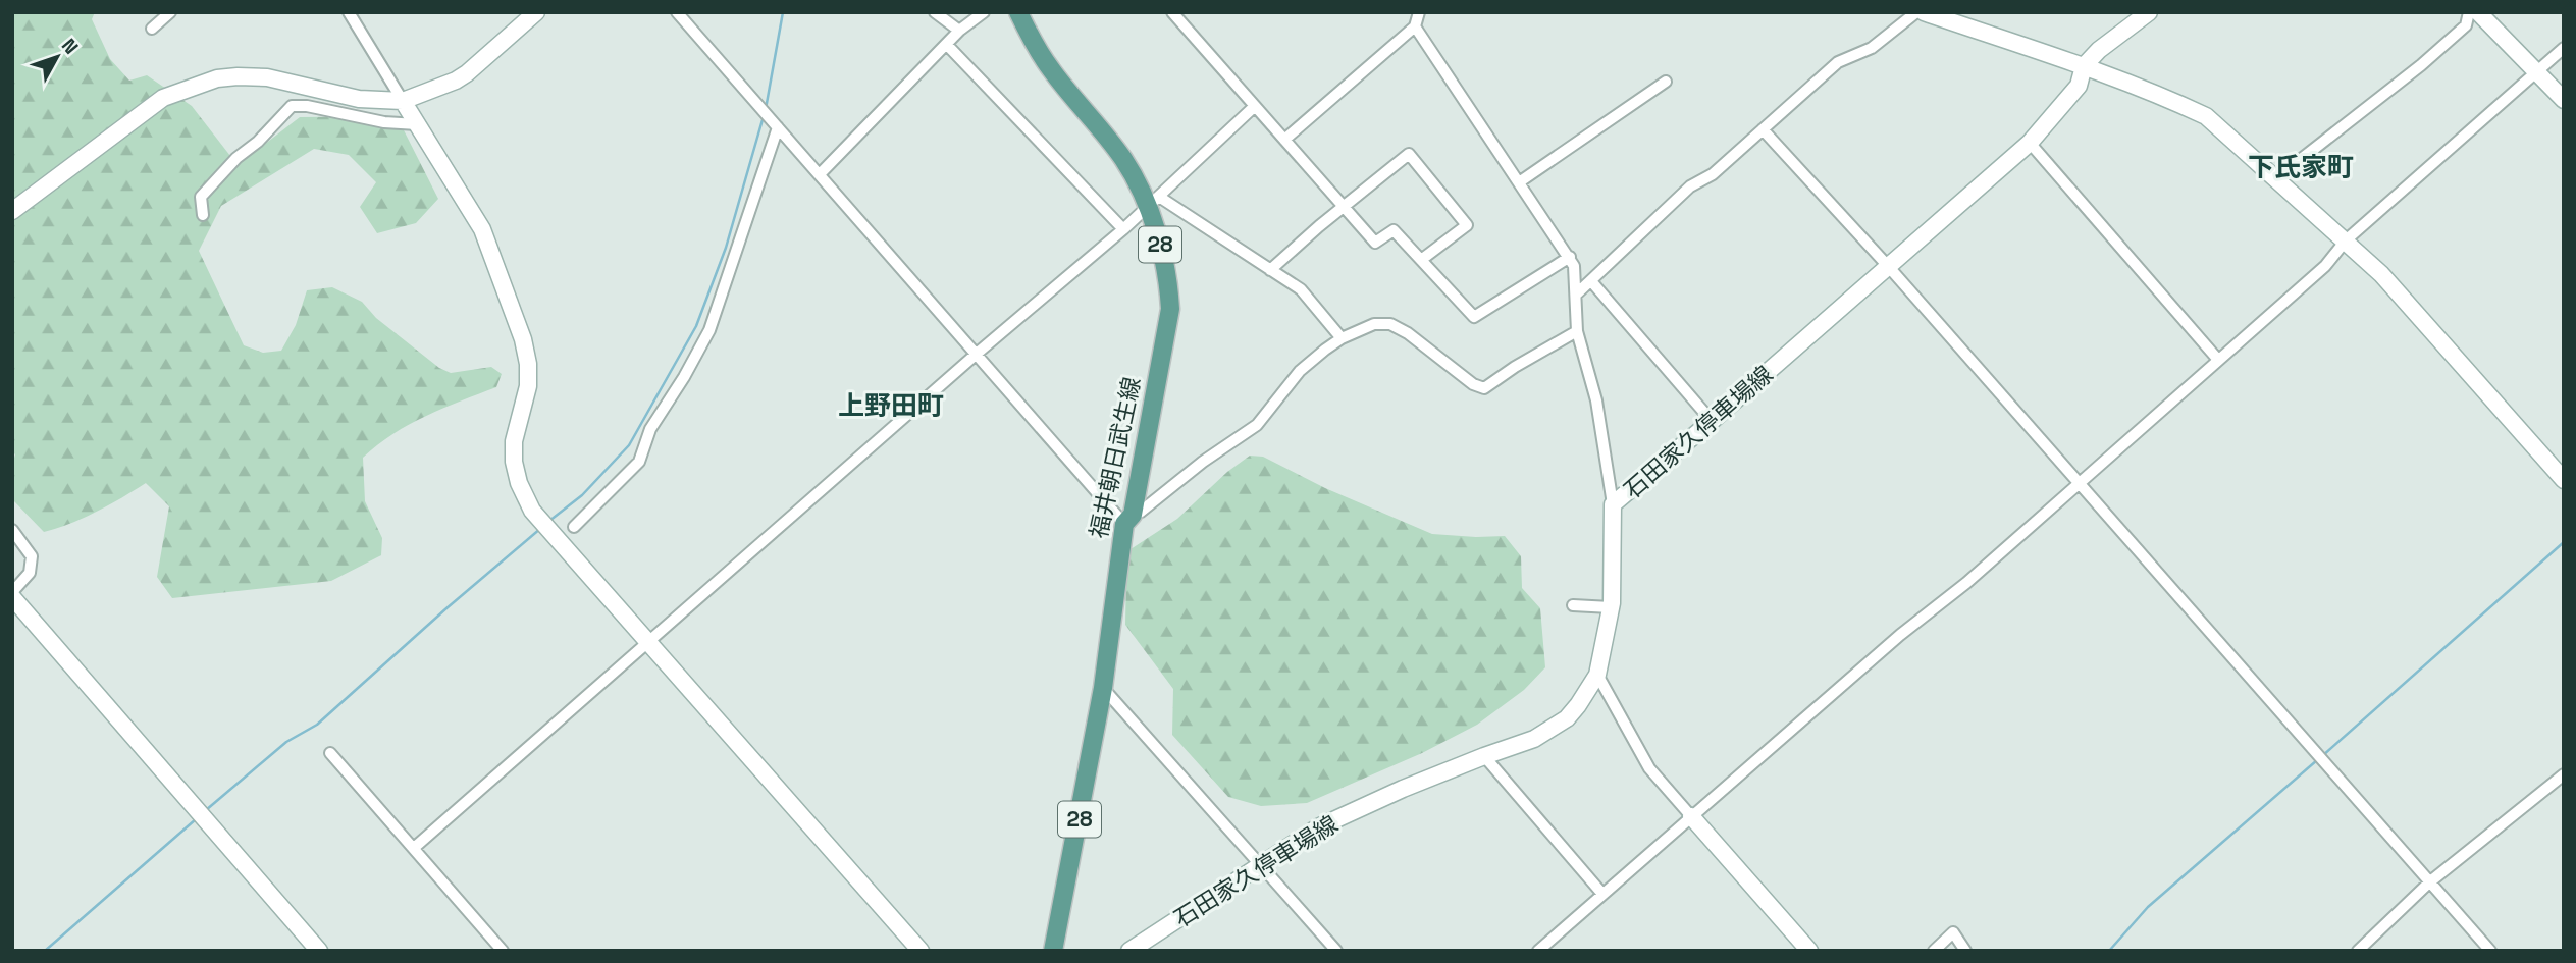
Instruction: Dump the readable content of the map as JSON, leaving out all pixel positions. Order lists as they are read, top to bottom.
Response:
{
  "streets": {
    "main road": ["28", "福井朝日武生線"],
    "street": ["石田家久停車場線"]
  },
  "districts": ["下氏家町", "上野田町"],
  "north": "top right"
}
